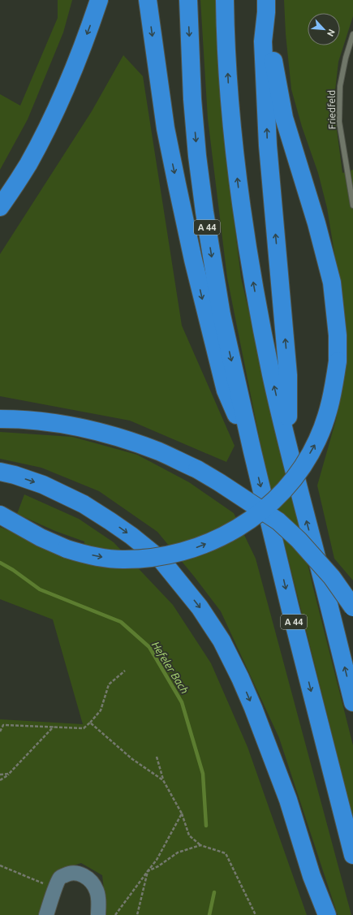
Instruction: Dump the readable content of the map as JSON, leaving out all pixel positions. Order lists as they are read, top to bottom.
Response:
{
  "streets": {
    "highway": ["A 44"],
    "lane": ["Friedfeld"]
  },
  "water": ["Hefeler Bach"],
  "north": "bottom right"
}
